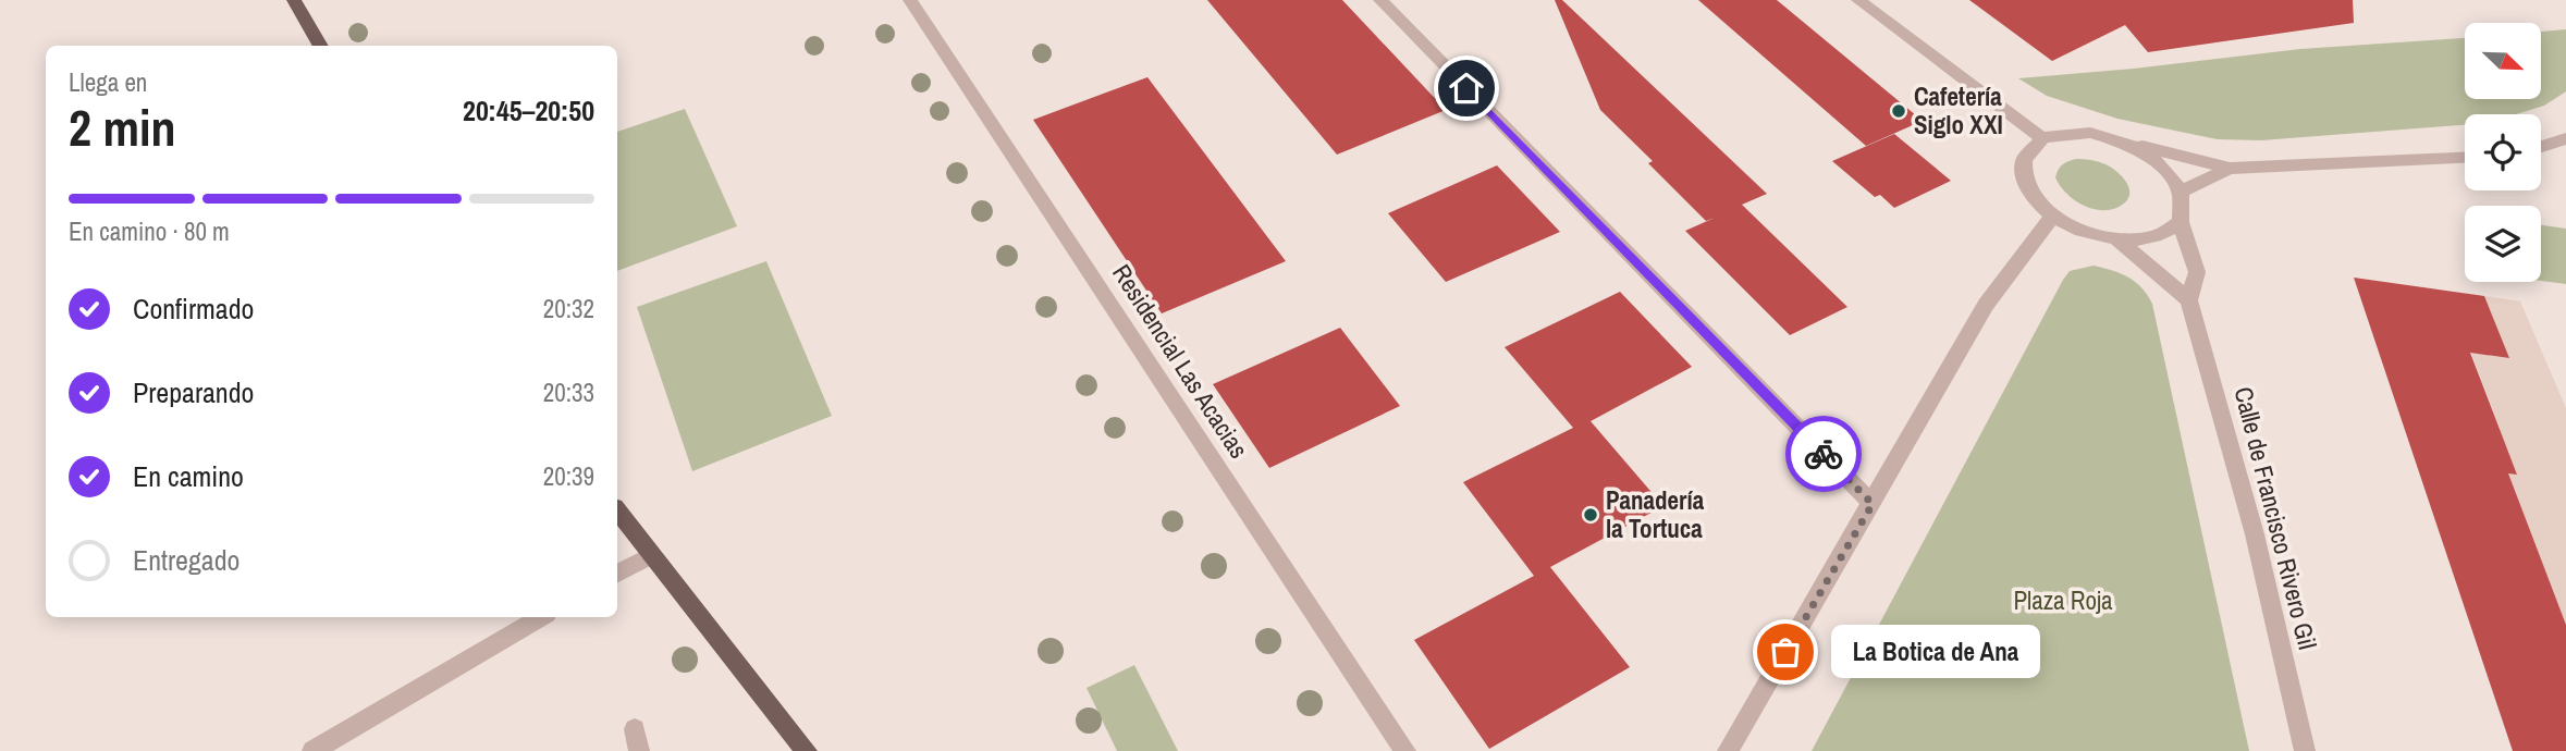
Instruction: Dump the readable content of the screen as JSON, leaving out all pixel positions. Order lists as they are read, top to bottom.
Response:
{
  "streets": {
    "street": ["Residencial Las Acacias", "Calle de Francisco Rivero Gil"]
  },
  "parks": ["Plaza Roja"],
  "places": ["Cafetería Siglo XXI", "Panadería la Tortuca", "La Botica de Ana"],
  "north": "bottom right",
  "page": {
    "heading": ["2 min", "Llega en", "20:45–20:50"],
    "bar": "En camino · 80 m",
    "list": [
      ["Confirmado", "20:32"],
      ["Preparando", "20:33"],
      ["En camino", "20:39"],
      "Entregado"
    ],
    "bubble": "La Botica de Ana"
  }
}
